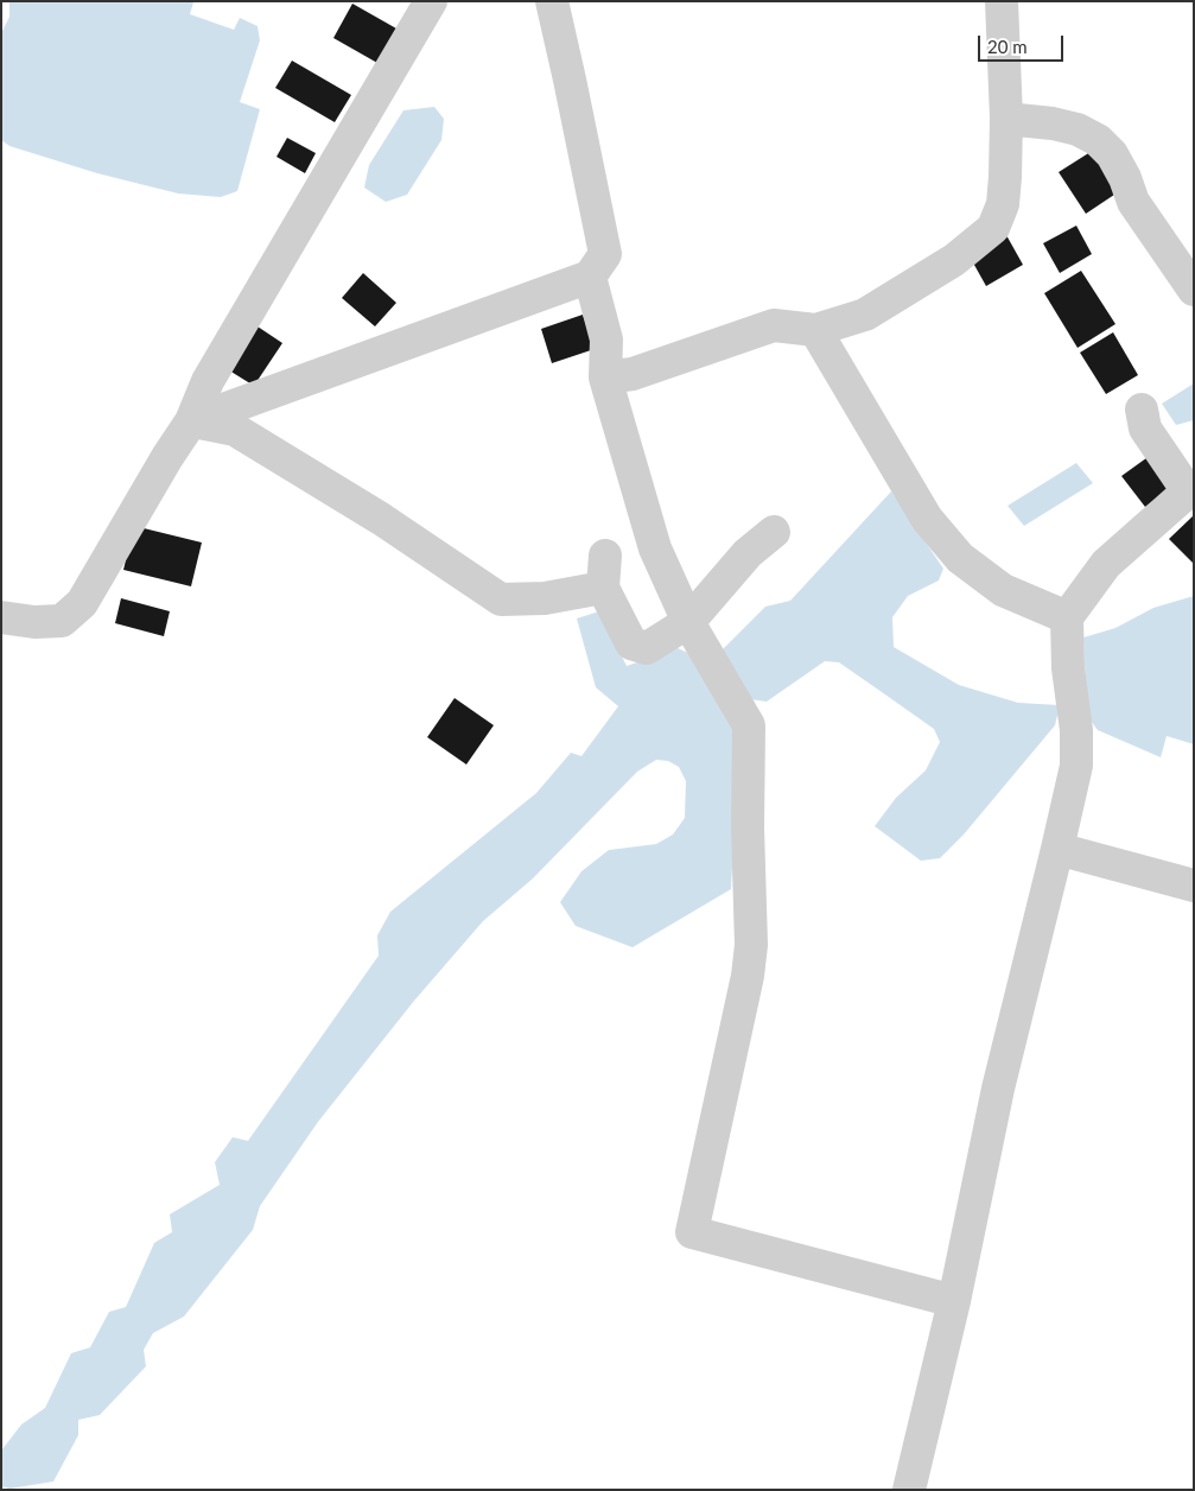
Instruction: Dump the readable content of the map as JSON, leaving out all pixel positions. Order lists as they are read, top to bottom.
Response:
{
  "scale_bar": "20 m"
}
